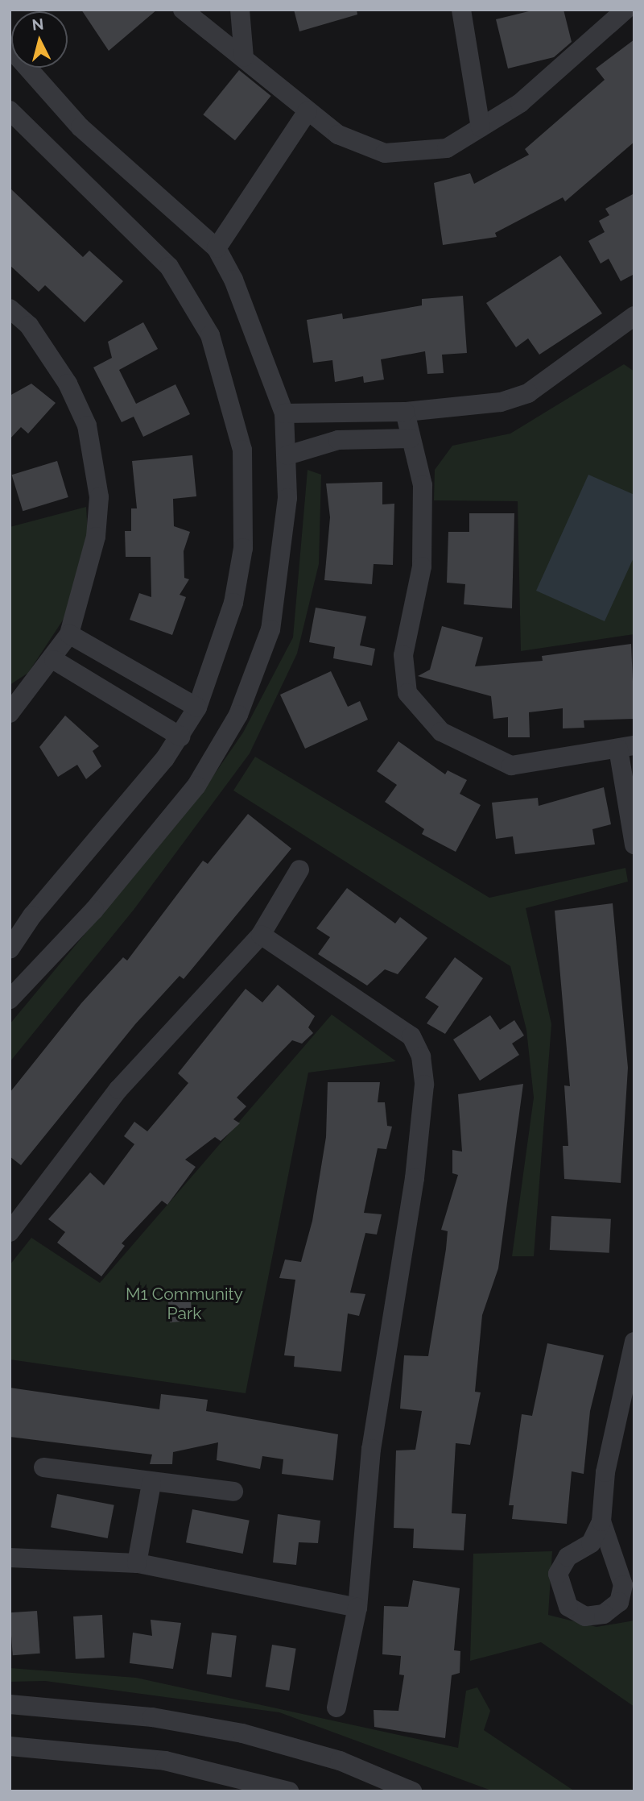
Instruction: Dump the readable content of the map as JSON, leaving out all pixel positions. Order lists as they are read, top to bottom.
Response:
{
  "parks": ["M1 Community Park"],
  "north": "top"
}
